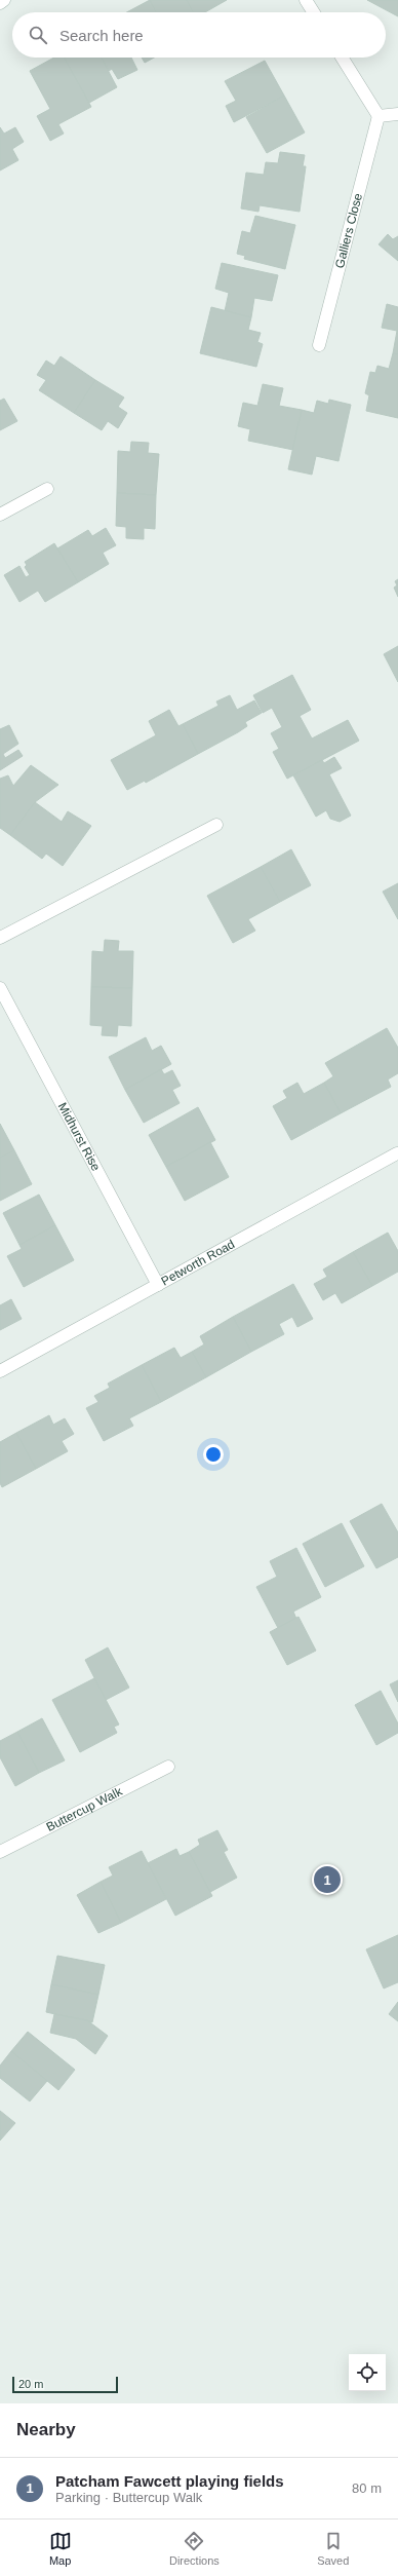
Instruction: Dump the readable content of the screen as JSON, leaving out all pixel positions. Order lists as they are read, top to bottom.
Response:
{
  "streets": {
    "street": [
      "Galliers Close",
      "Midhurst Rise",
      "Petworth Road",
      "Buttercup Walk"
    ]
  },
  "crossings": [
    ["Midhurst Rise", "Petworth Road"]
  ],
  "scale_bar": "20 m",
  "page": {
    "search": "Search here",
    "pins": "1",
    "scale": "20 m",
    "heading": "Nearby",
    "list": [
      {
        "mark": "1",
        "name": "Patcham Fawcett playing fields",
        "note": "Parking · Buttercup Walk",
        "value": "80 m"
      }
    ],
    "nav": ["Map", "Directions", "Saved"]
  }
}
